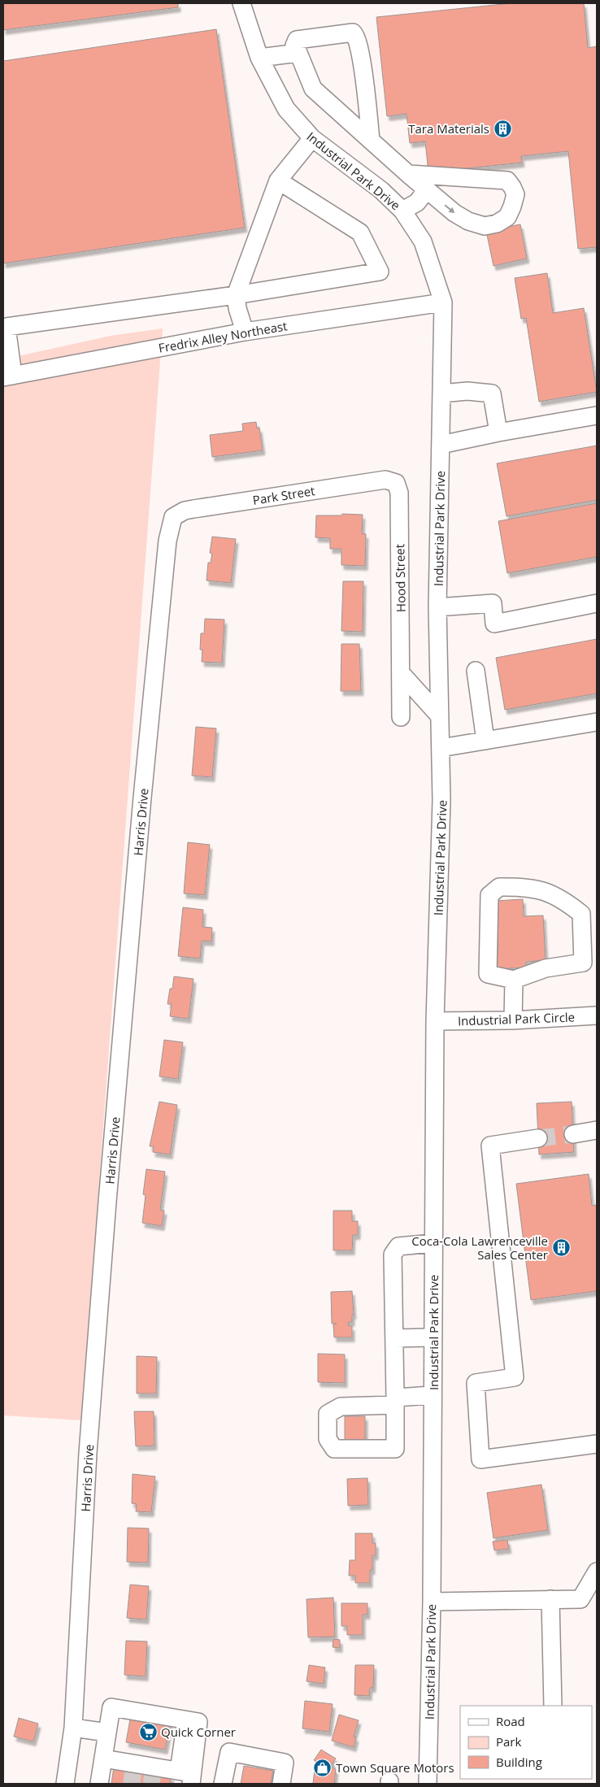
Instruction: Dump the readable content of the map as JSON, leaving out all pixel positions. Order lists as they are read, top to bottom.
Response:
{
  "streets": {
    "street": [
      "Industrial Park Drive",
      "Fredrix Alley Northeast",
      "Park Street",
      "Hood Street",
      "Harris Drive",
      "Industrial Park Circle"
    ]
  },
  "crossings": [
    ["Industrial Park Drive", "Fredrix Alley Northeast"],
    ["Industrial Park Drive", "Industrial Park Circle"],
    ["Park Street", "Hood Street"],
    ["Park Street", "Harris Drive"]
  ],
  "places": {
    "building": ["Tara Materials", "Coca-Cola Lawrenceville Sales Center"],
    "supermarket": ["Quick Corner"],
    "shop": ["Town Square Motors"]
  },
  "legend": ["Road", "Park", "Building"]
}
